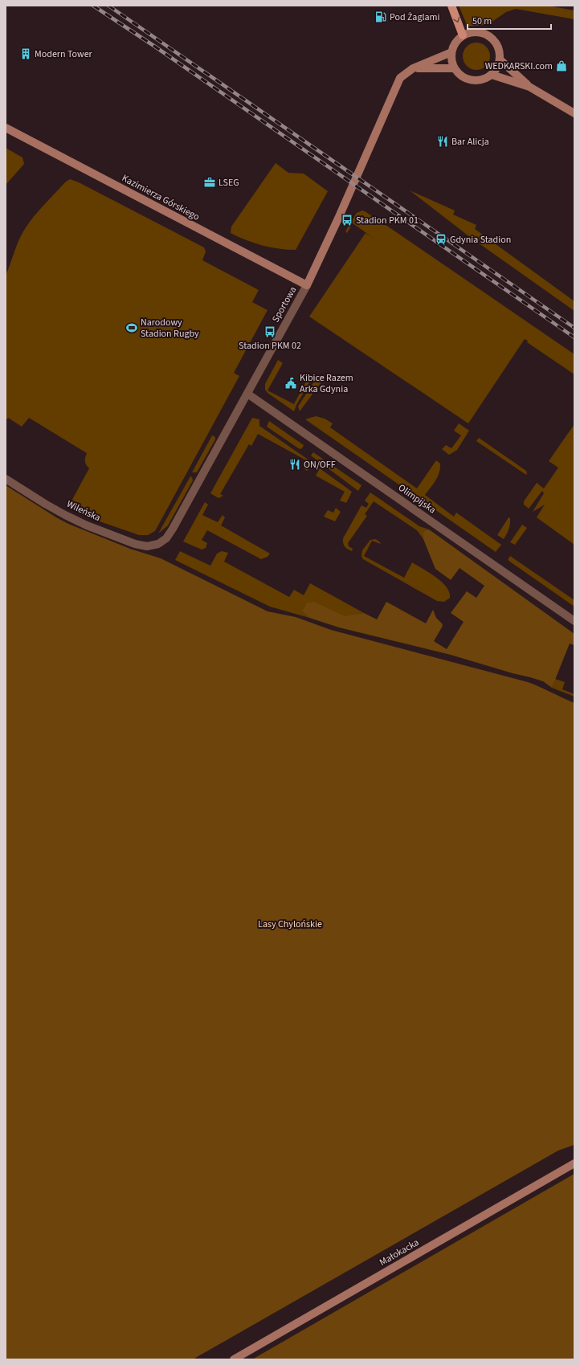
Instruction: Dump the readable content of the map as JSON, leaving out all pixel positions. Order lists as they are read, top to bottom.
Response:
{
  "streets": {
    "street": [
      "Kazimierza Górskiego",
      "Sportowa",
      "Olimpijska",
      "Wileńska",
      "Małokacka"
    ]
  },
  "crossings": [
    ["Kazimierza Górskiego", "Sportowa"],
    ["Sportowa", "Olimpijska"],
    ["Sportowa", "Wileńska"]
  ],
  "parks": ["Lasy Chylońskie"],
  "places": {
    "fuel station": ["Pod Żaglami"],
    "building": ["Modern Tower"],
    "shop": ["WEDKARSKI.com"],
    "restaurant": ["Bar Alicja", "ON/OFF"],
    "office": ["LSEG"],
    "bus stop": ["Stadion PKM 01", "Stadion PKM 02"],
    "station": ["Gdynia Stadion"],
    "sports": ["Narodowy Stadion Rugby"],
    "public building": ["Kibice Razem Arka Gdynia"]
  },
  "scale_bar": "50 m"
}
